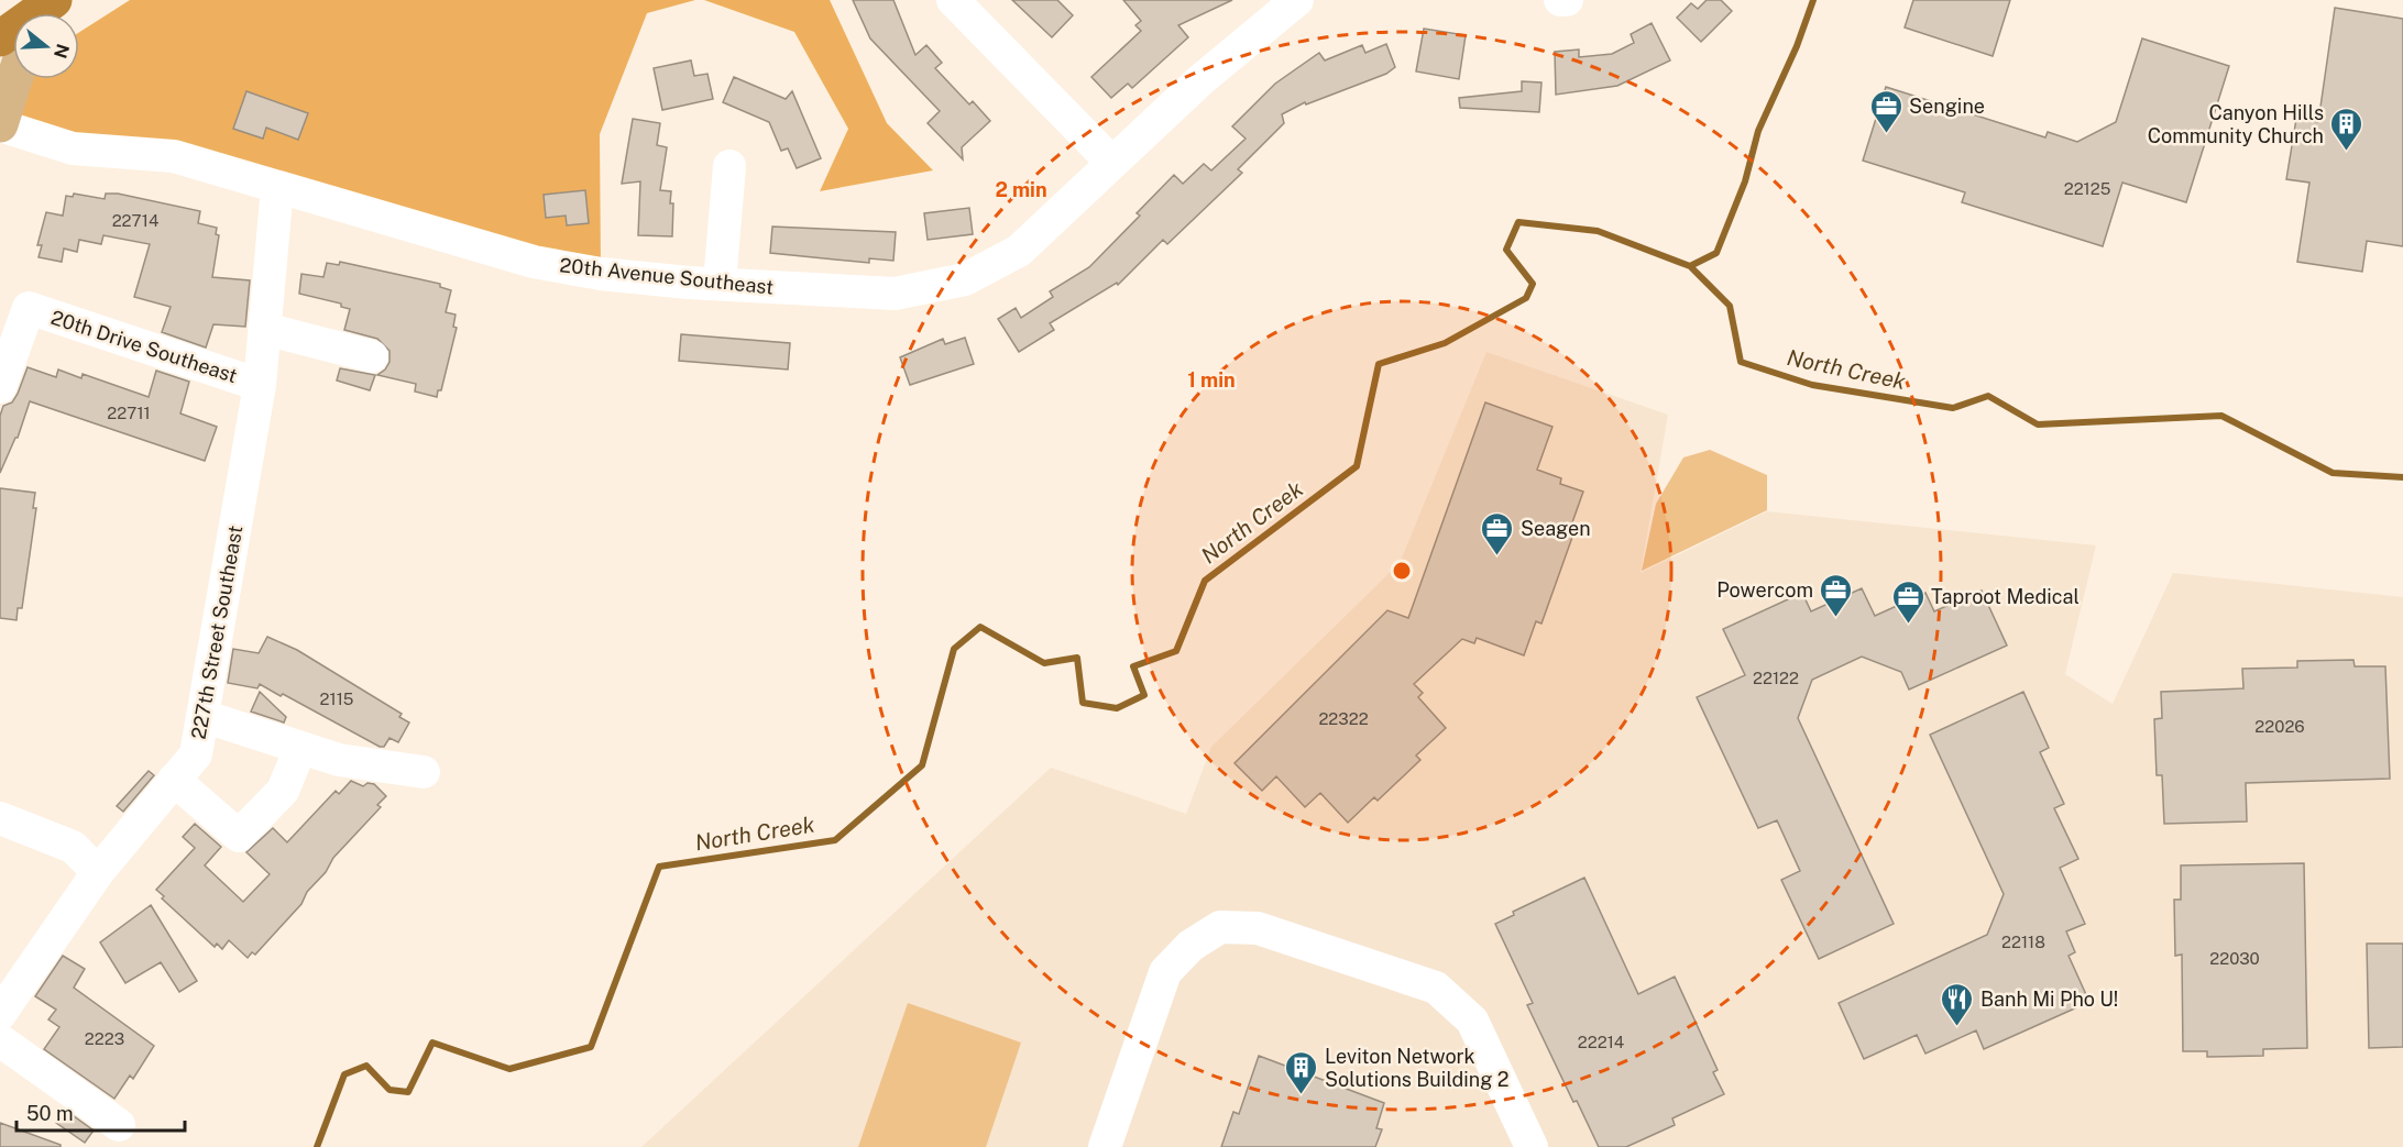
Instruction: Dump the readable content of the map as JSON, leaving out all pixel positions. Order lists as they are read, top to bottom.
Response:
{
  "streets": {
    "street": ["20th Avenue Southeast", "20th Drive Southeast", "227th Street Southeast"]
  },
  "crossings": [
    ["20th Avenue Southeast", "227th Street Southeast"],
    ["20th Drive Southeast", "227th Street Southeast"]
  ],
  "water": ["North Creek"],
  "places": {
    "office": [
      "Sengine",
      "Seagen",
      "Powercom",
      "Taproot Medical"
    ],
    "building": ["Canyon Hills Community Church", "Leviton Network Solutions Building 2"],
    "restaurant": ["Banh Mi Pho U!"]
  },
  "house_numbers": [
    "22125",
    "22714",
    "22711",
    "22122",
    "2115",
    "22322",
    "22026",
    "22118",
    "22030",
    "2223",
    "22214"
  ],
  "scale_bar": "50 m",
  "north": "right",
  "rings": ["2 min", "1 min"]
}
